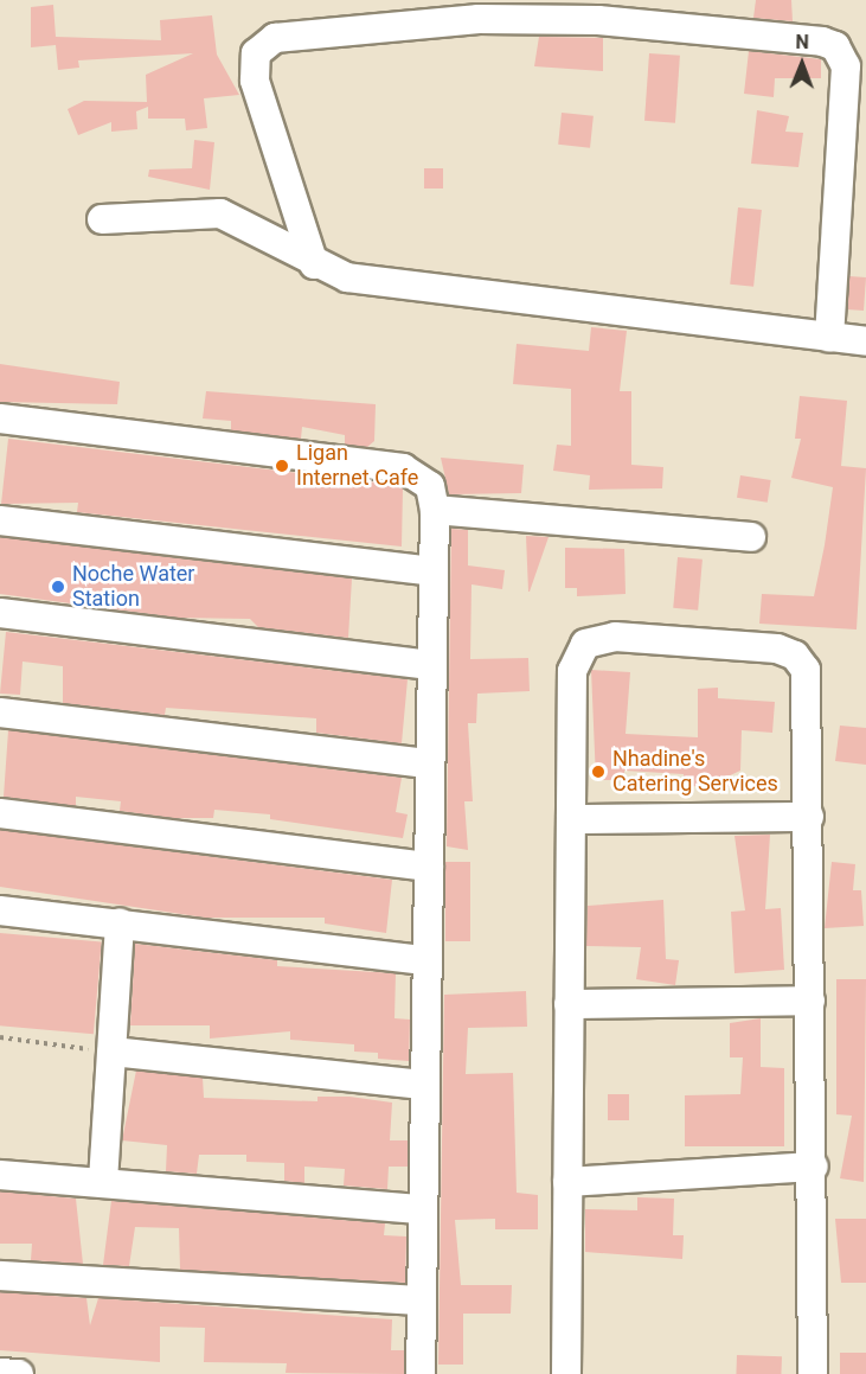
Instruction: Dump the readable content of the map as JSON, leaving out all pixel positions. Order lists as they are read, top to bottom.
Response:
{
  "places": ["Ligan Internet Cafe", "Noche Water Station", "Nhadine's Catering Services"],
  "north": "top"
}
